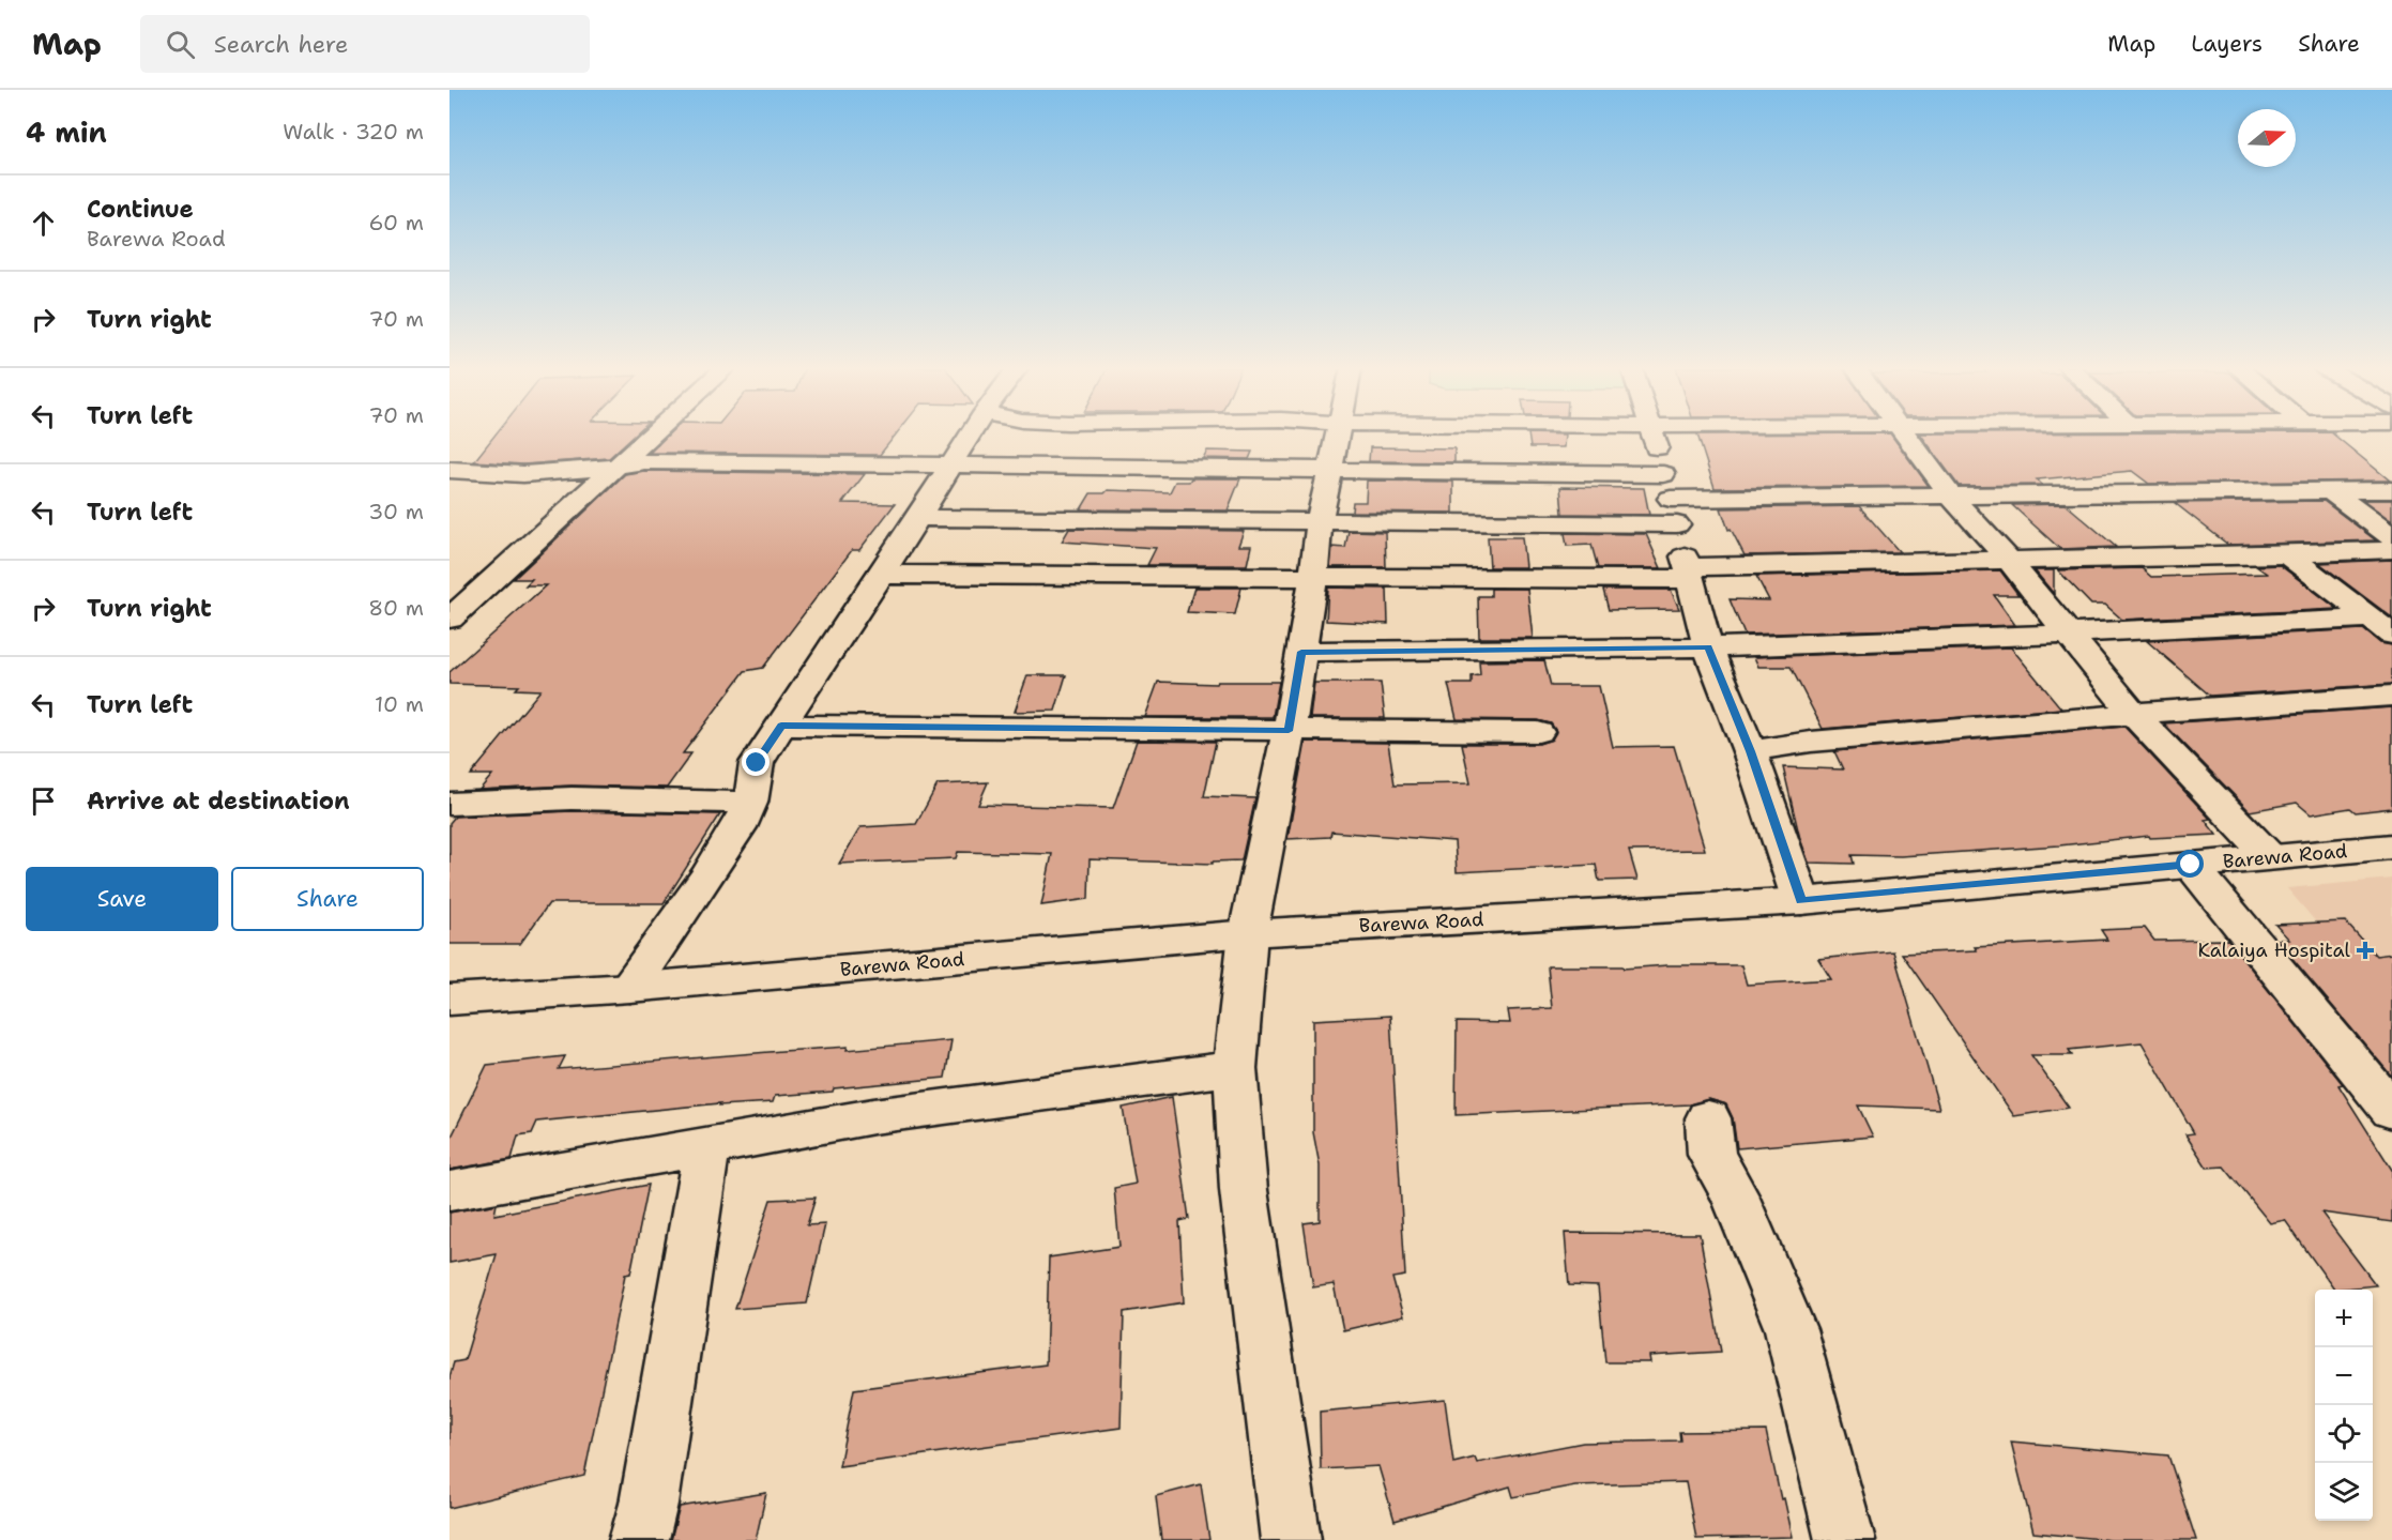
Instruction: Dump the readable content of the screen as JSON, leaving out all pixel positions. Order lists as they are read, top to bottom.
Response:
{
  "streets": {
    "street": ["Barewa Road"]
  },
  "places": {
    "health": ["Kalaiya Hospital"]
  },
  "north": "right",
  "page": {
    "header": "Map",
    "search": "Search here",
    "nav": ["Map", "Layers", "Share"],
    "heading": ["4 min", "Walk · 320 m"],
    "list": [
      ["Continue", "Barewa Road", "60 m"],
      ["Turn right", "70 m"],
      ["Turn left", "70 m"],
      ["Turn left", "30 m"],
      ["Turn right", "80 m"],
      ["Turn left", "10 m"],
      "Arrive at destination"
    ],
    "buttons": ["Save", "Share"],
    "map_buttons": ["+", "−"]
  }
}
